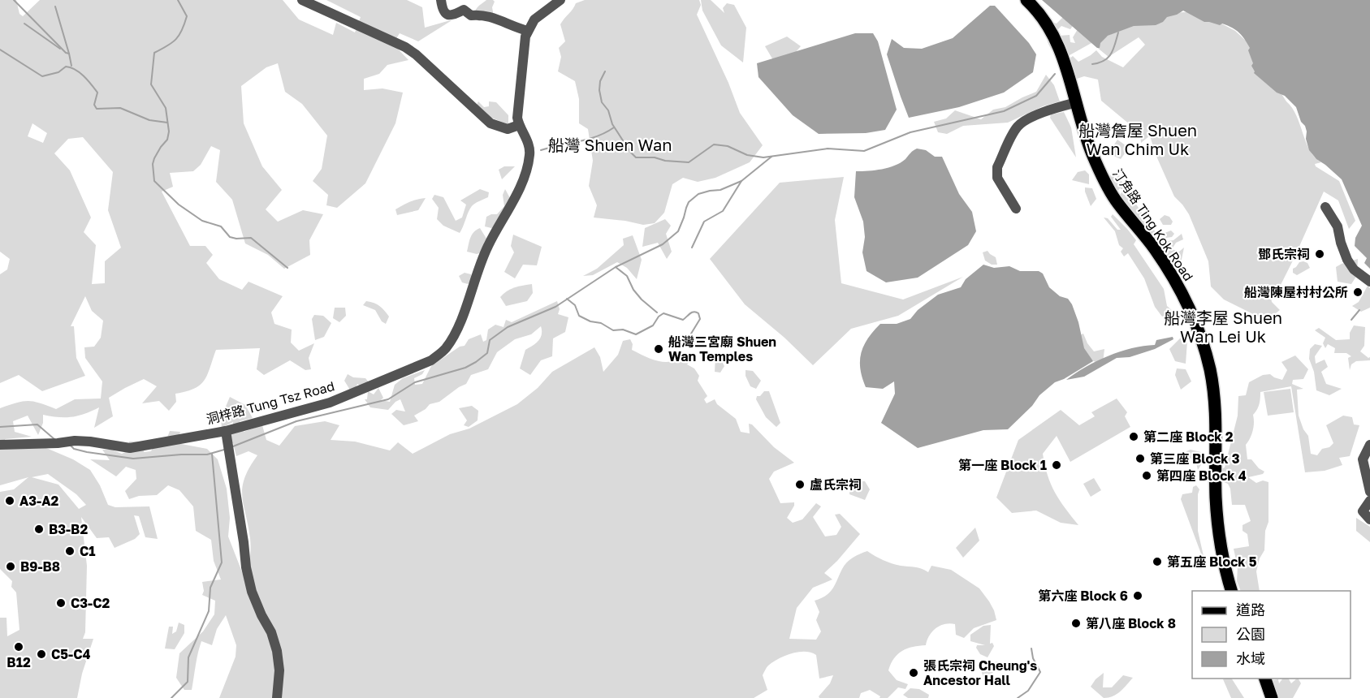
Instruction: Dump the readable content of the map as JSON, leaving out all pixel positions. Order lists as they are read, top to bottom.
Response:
{
  "streets": {
    "main road": ["汀角路 Ting Kok Road"],
    "street": ["洞梓路 Tung Tsz Road"]
  },
  "districts": ["船灣詹屋 Shuen Wan Chim Uk", "船灣 Shuen Wan", "船灣李屋 Shuen Wan Lei Uk"],
  "places": [
    "鄧氏宗祠",
    "船灣陳屋村村公所",
    "船灣三宮廟 Shuen Wan Temples",
    "第二座 Block 2",
    "第三座 Block 3",
    "第一座 Block 1",
    "第四座 Block 4",
    "盧氏宗祠",
    "A3-A2",
    "B3-B2",
    "C1",
    "第五座 Block 5",
    "B9-B8",
    "第六座 Block 6",
    "C3-C2",
    "第八座 Block 8",
    "B12",
    "C5-C4",
    "張氏宗祠 Cheung's Ancestor Hall"
  ],
  "legend": ["道路", "公園", "水域"]
}
